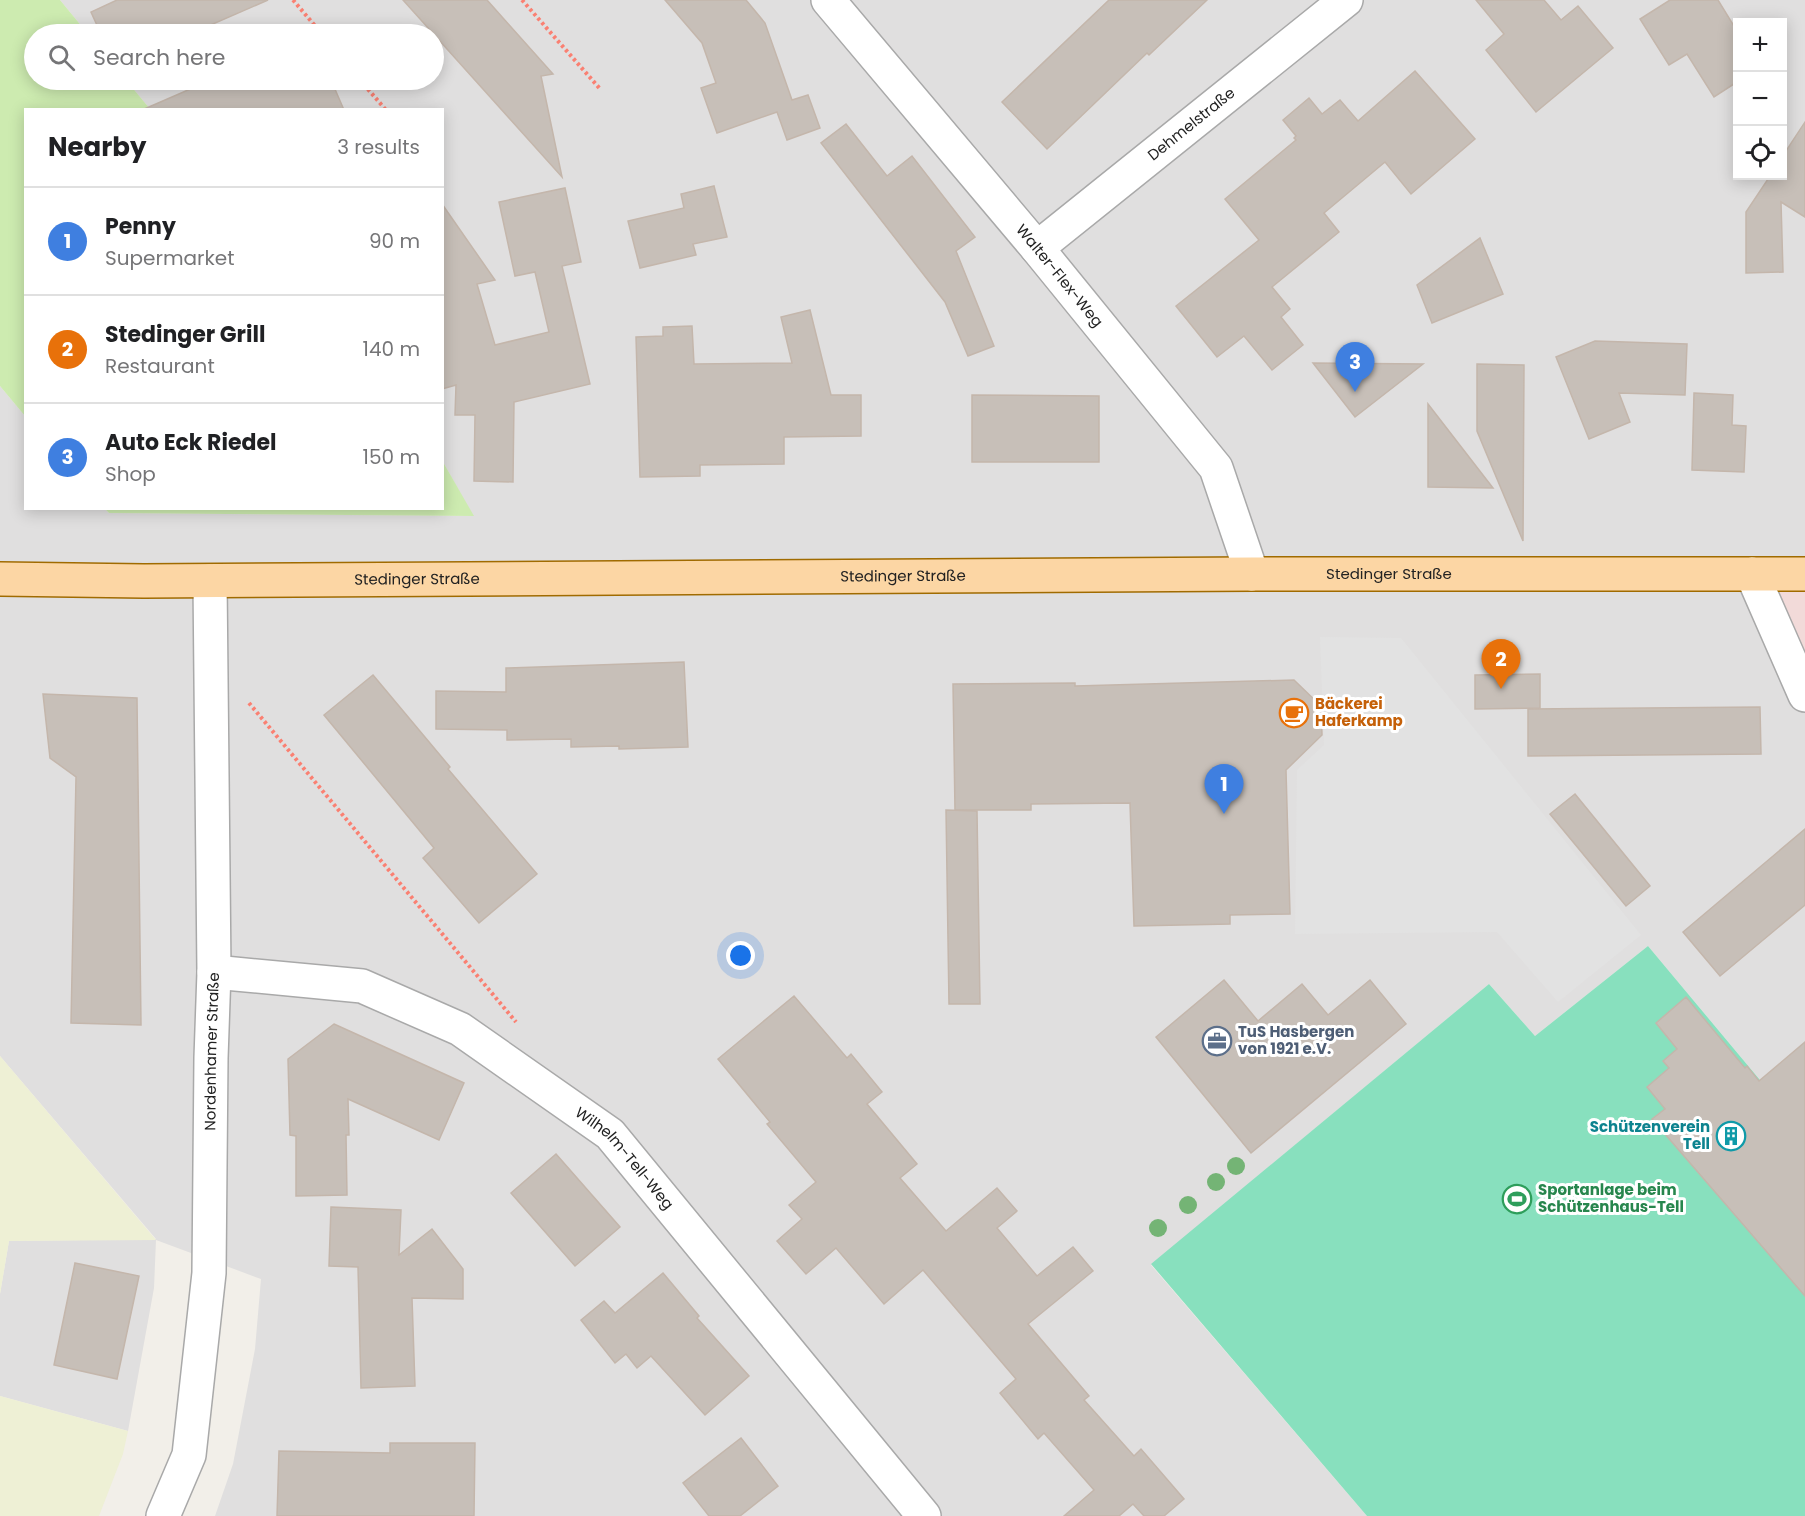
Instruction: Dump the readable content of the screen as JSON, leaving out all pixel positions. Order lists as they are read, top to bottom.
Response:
{
  "streets": {
    "main road": ["Stedinger Straße"],
    "street": [
      "Dehmelstraße",
      "Walter-Flex-Weg",
      "Nordenhamer Straße",
      "Wilhelm-Tell-Weg"
    ]
  },
  "crossings": [
    ["Dehmelstraße", "Walter-Flex-Weg"],
    ["Walter-Flex-Weg", "Stedinger Straße"],
    ["Stedinger Straße", "Nordenhamer Straße"],
    ["Nordenhamer Straße", "Wilhelm-Tell-Weg"]
  ],
  "places": {
    "cafe": ["Bäckerei Haferkamp"],
    "office": ["TuS Hasbergen von 1921 e.V."],
    "building": ["Schützenverein Tell"],
    "sports": ["Sportanlage beim Schützenhaus-Tell"]
  },
  "page": {
    "map_buttons": ["+", "−"],
    "search": "Search here",
    "heading": ["Nearby", "3 results"],
    "list": [
      {
        "mark": "1",
        "name": "Penny",
        "note": "Supermarket",
        "value": "90 m"
      },
      {
        "mark": "2",
        "name": "Stedinger Grill",
        "note": "Restaurant",
        "value": "140 m"
      },
      {
        "mark": "3",
        "name": "Auto Eck Riedel",
        "note": "Shop",
        "value": "150 m"
      }
    ],
    "pins": ["3", "2", "1"]
  }
}
